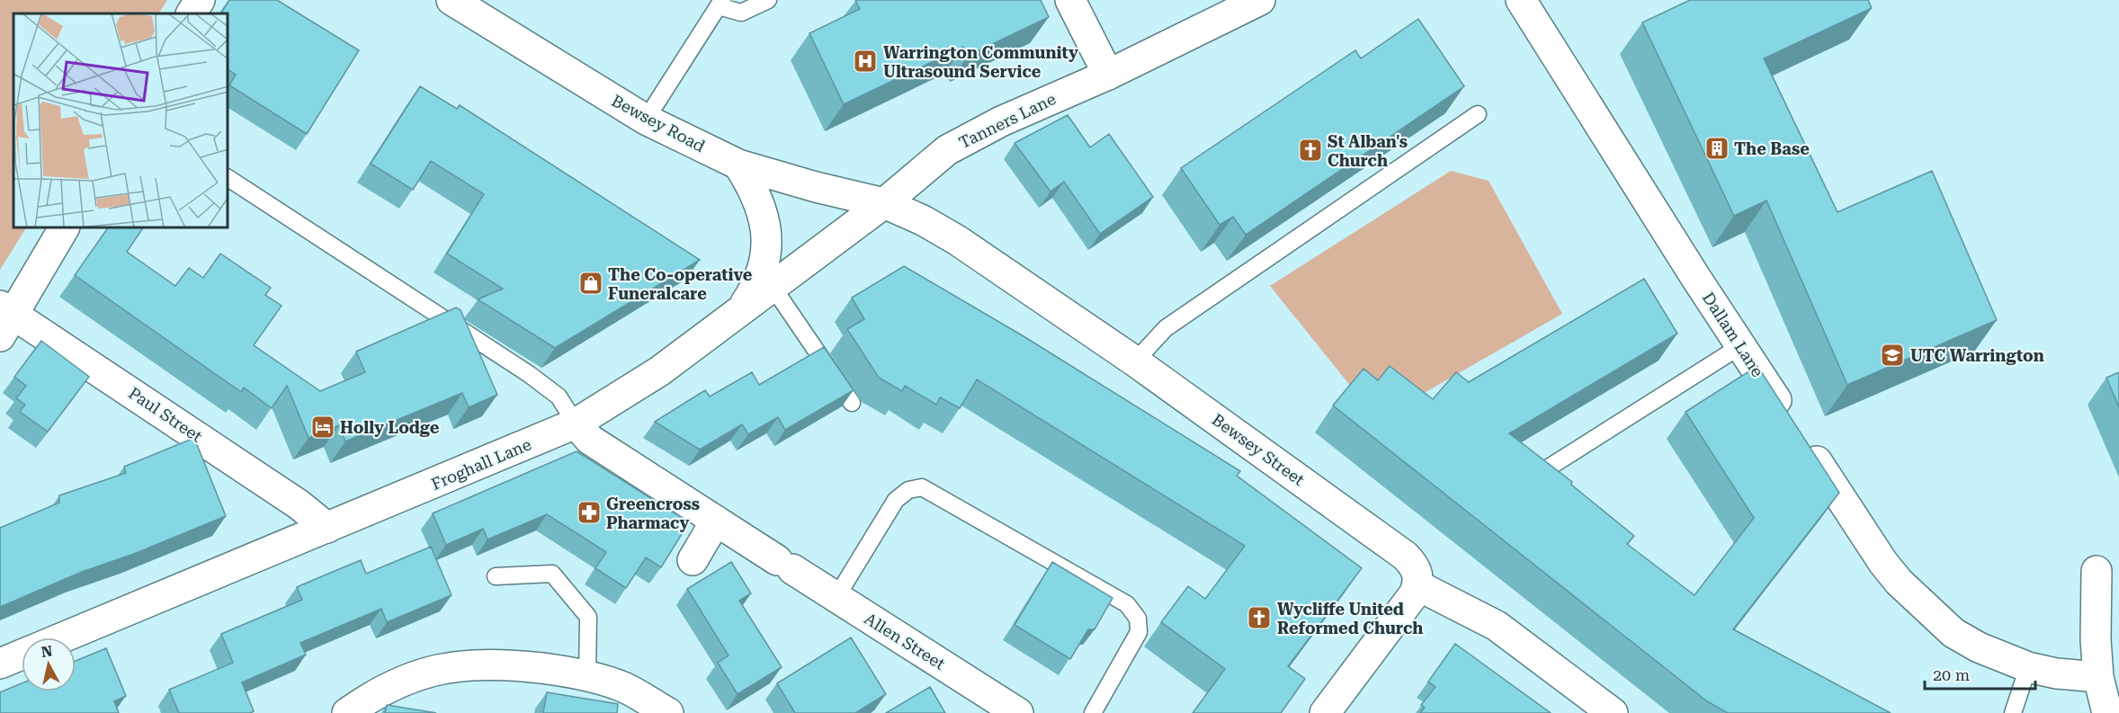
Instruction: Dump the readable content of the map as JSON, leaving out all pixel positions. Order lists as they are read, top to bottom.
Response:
{
  "streets": {
    "street": [
      "Tanners Lane",
      "Bewsey Road",
      "Dallam Lane",
      "Paul Street",
      "Bewsey Street",
      "Froghall Lane",
      "Allen Street"
    ]
  },
  "crossings": [
    ["Tanners Lane", "Bewsey Road"],
    ["Tanners Lane", "Bewsey Street"],
    ["Bewsey Road", "Bewsey Street"],
    ["Paul Street", "Froghall Lane"],
    ["Froghall Lane", "Allen Street"]
  ],
  "places": {
    "hospital": ["Warrington Community Ultrasound Service"],
    "building": ["The Base"],
    "church": ["St Alban's Church", "Wycliffe United Reformed Church"],
    "shop": ["The Co-operative Funeralcare"],
    "school or university": ["UTC Warrington"],
    "hotel": ["Holly Lodge"],
    "pharmacy": ["Greencross Pharmacy"]
  },
  "scale_bar": "20 m",
  "north": "top"
}
